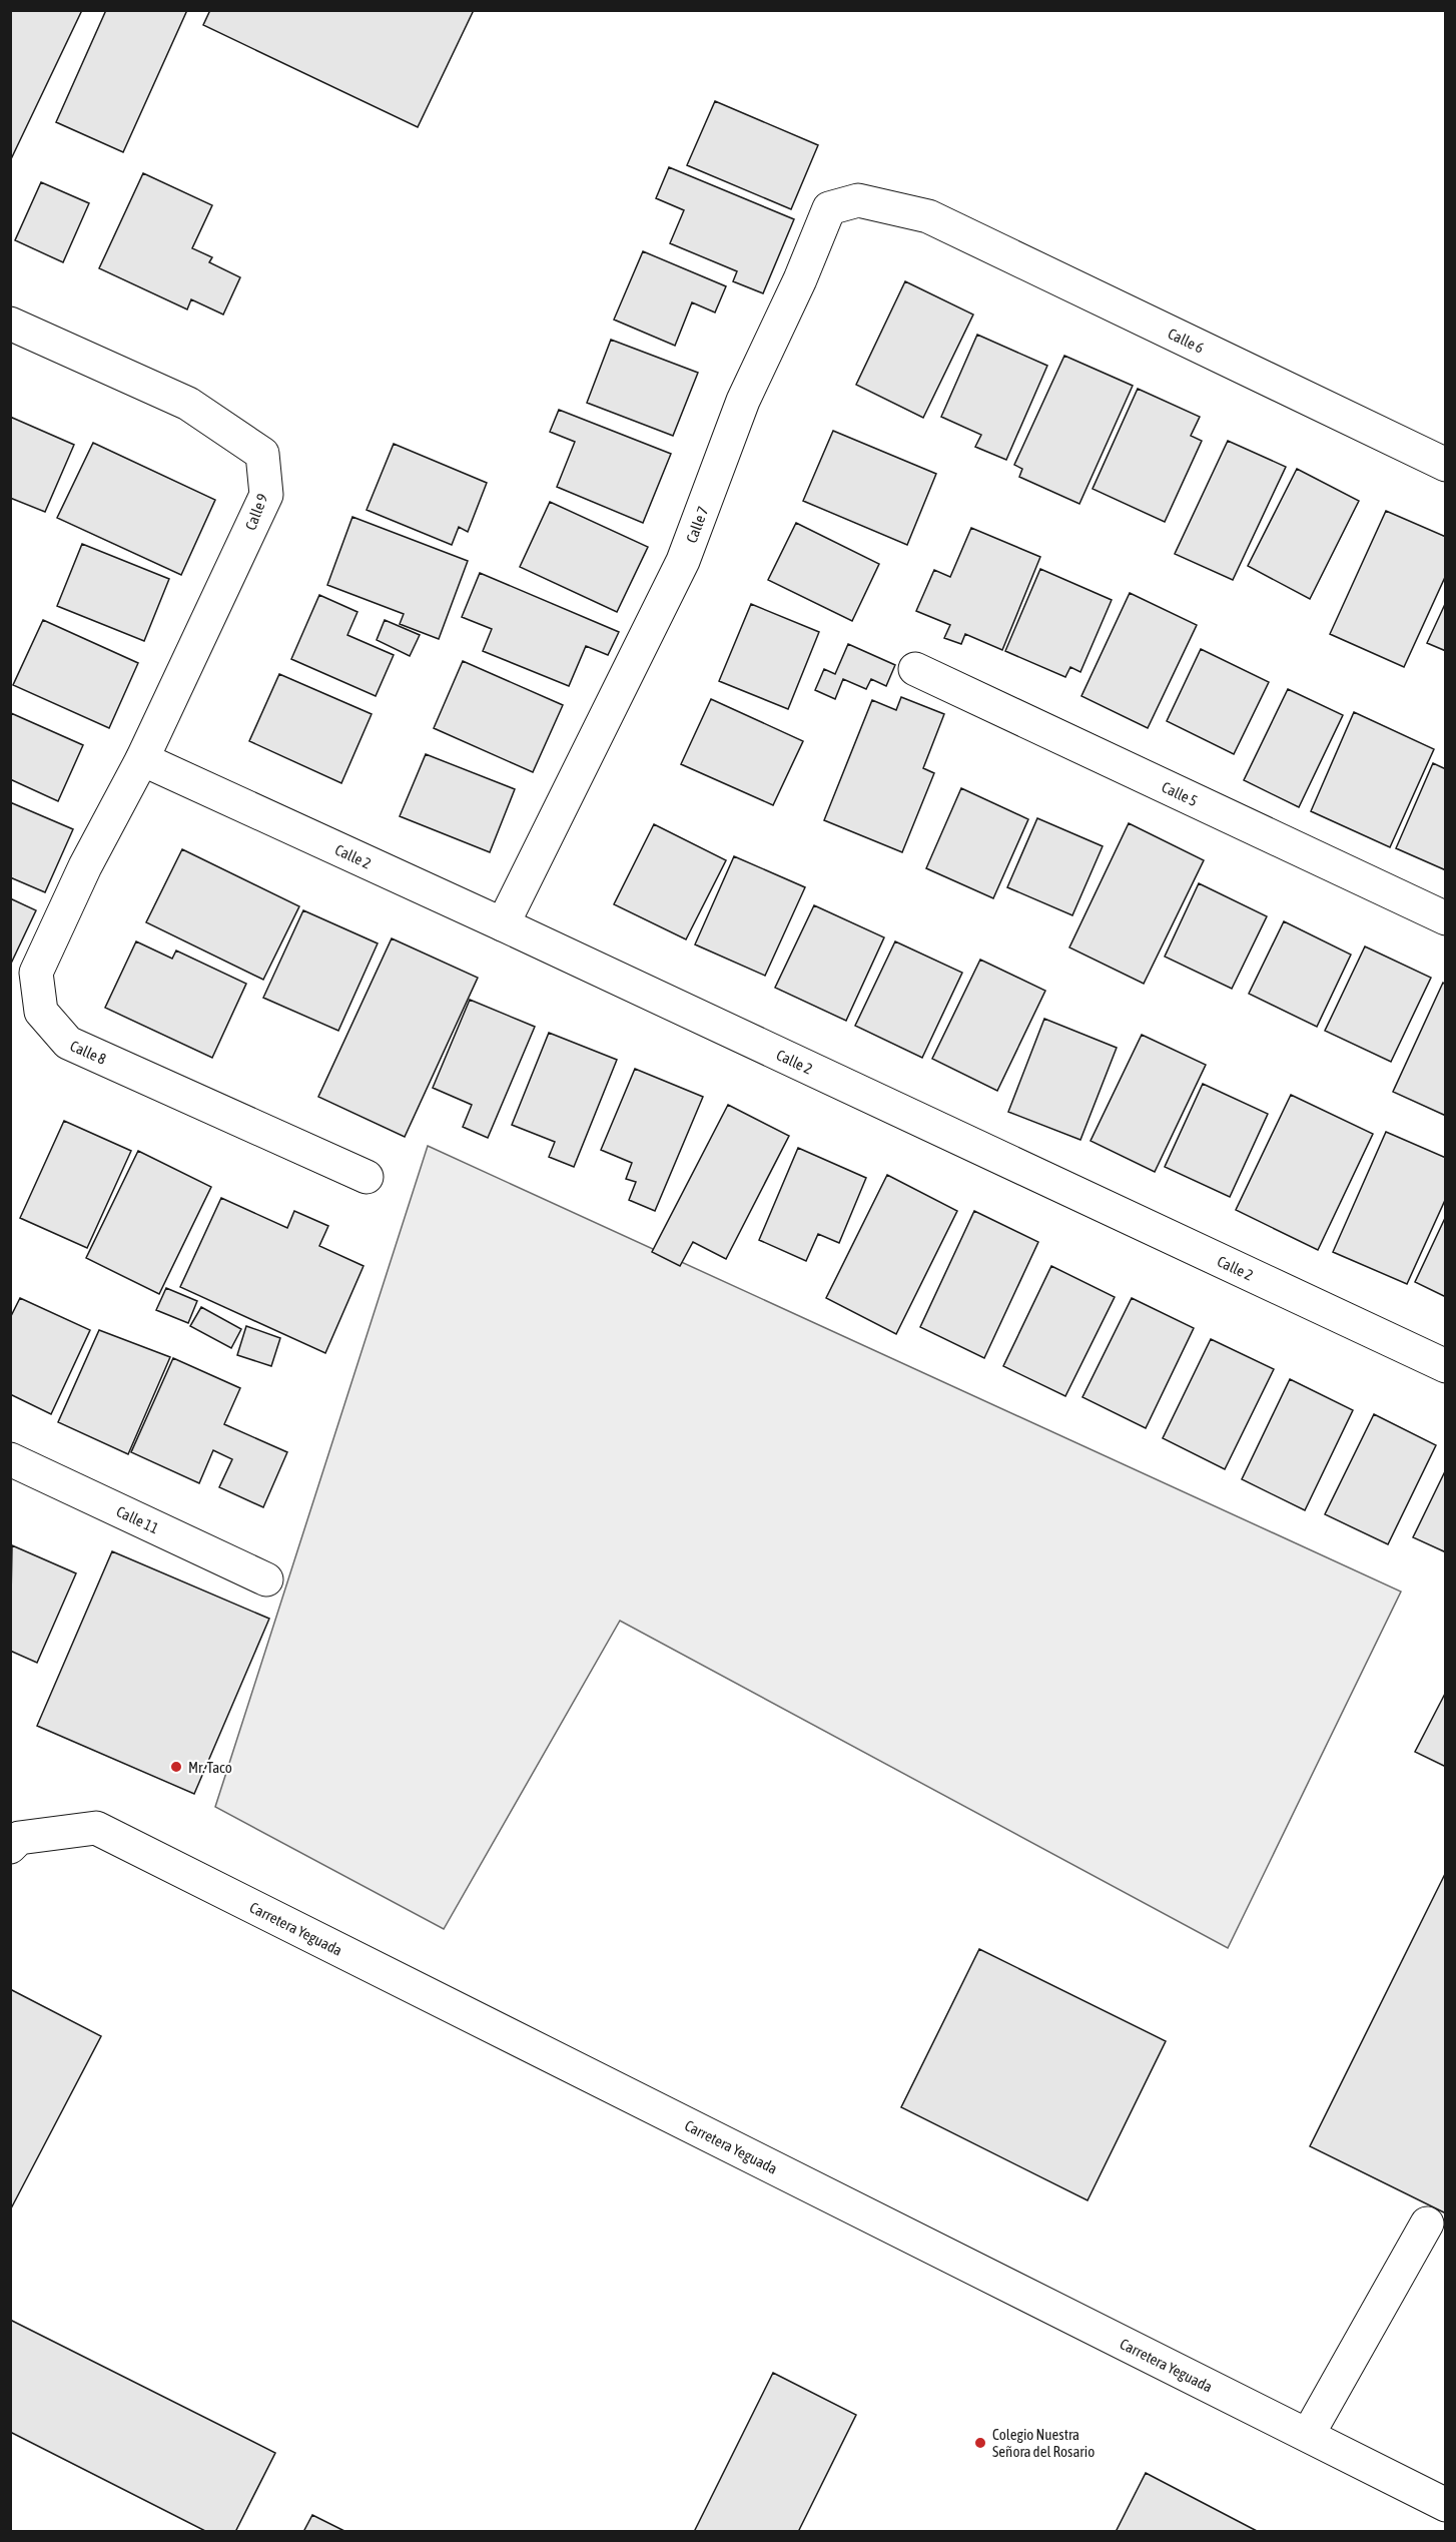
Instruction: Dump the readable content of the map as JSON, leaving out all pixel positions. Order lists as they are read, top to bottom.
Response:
{
  "streets": {
    "street": [
      "Calle 6",
      "Calle 9",
      "Calle 7",
      "Calle 5",
      "Calle 2",
      "Calle 8",
      "Calle 11",
      "Carretera Yeguada"
    ]
  },
  "crossings": [
    ["Calle 6", "Calle 7"],
    ["Calle 9", "Calle 2"],
    ["Calle 9", "Calle 8"],
    ["Calle 7", "Calle 2"],
    ["Calle 2", "Calle 8"]
  ],
  "places": ["Mr. Taco", "Colegio Nuestra Señora del Rosario"]
}
